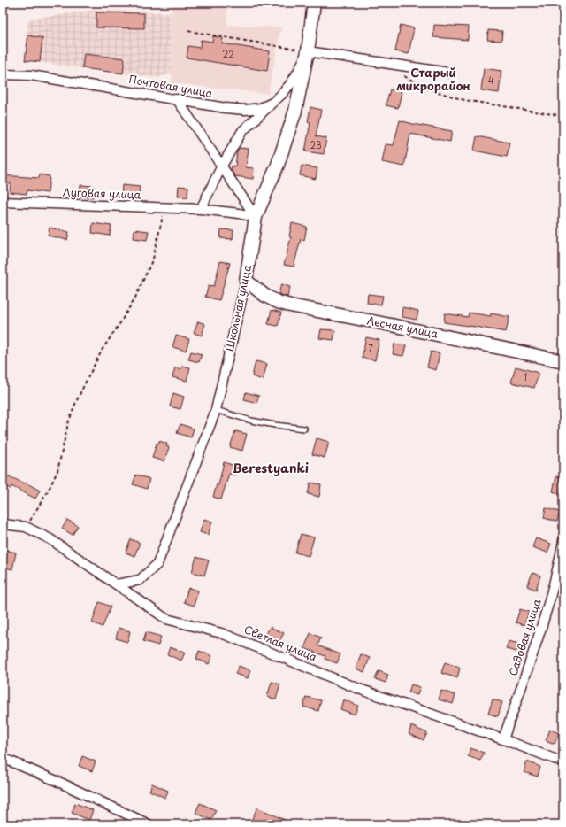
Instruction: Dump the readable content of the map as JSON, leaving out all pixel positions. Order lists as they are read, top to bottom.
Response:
{
  "streets": {
    "street": [
      "Почтовая улица",
      "Луговая улица",
      "Школьная улица",
      "Лесная улица",
      "Садовая улица",
      "Светлая улица"
    ]
  },
  "crossings": [
    ["Почтовая улица", "Школьная улица"],
    ["Луговая улица", "Школьная улица"],
    ["Школьная улица", "Лесная улица"],
    ["Школьная улица", "Светлая улица"],
    ["Садовая улица", "Светлая улица"]
  ],
  "districts": ["Старый микрорайон", "Berestyanki"],
  "house_numbers": [
    "22",
    "4",
    "23",
    "7",
    "1"
  ]
}
